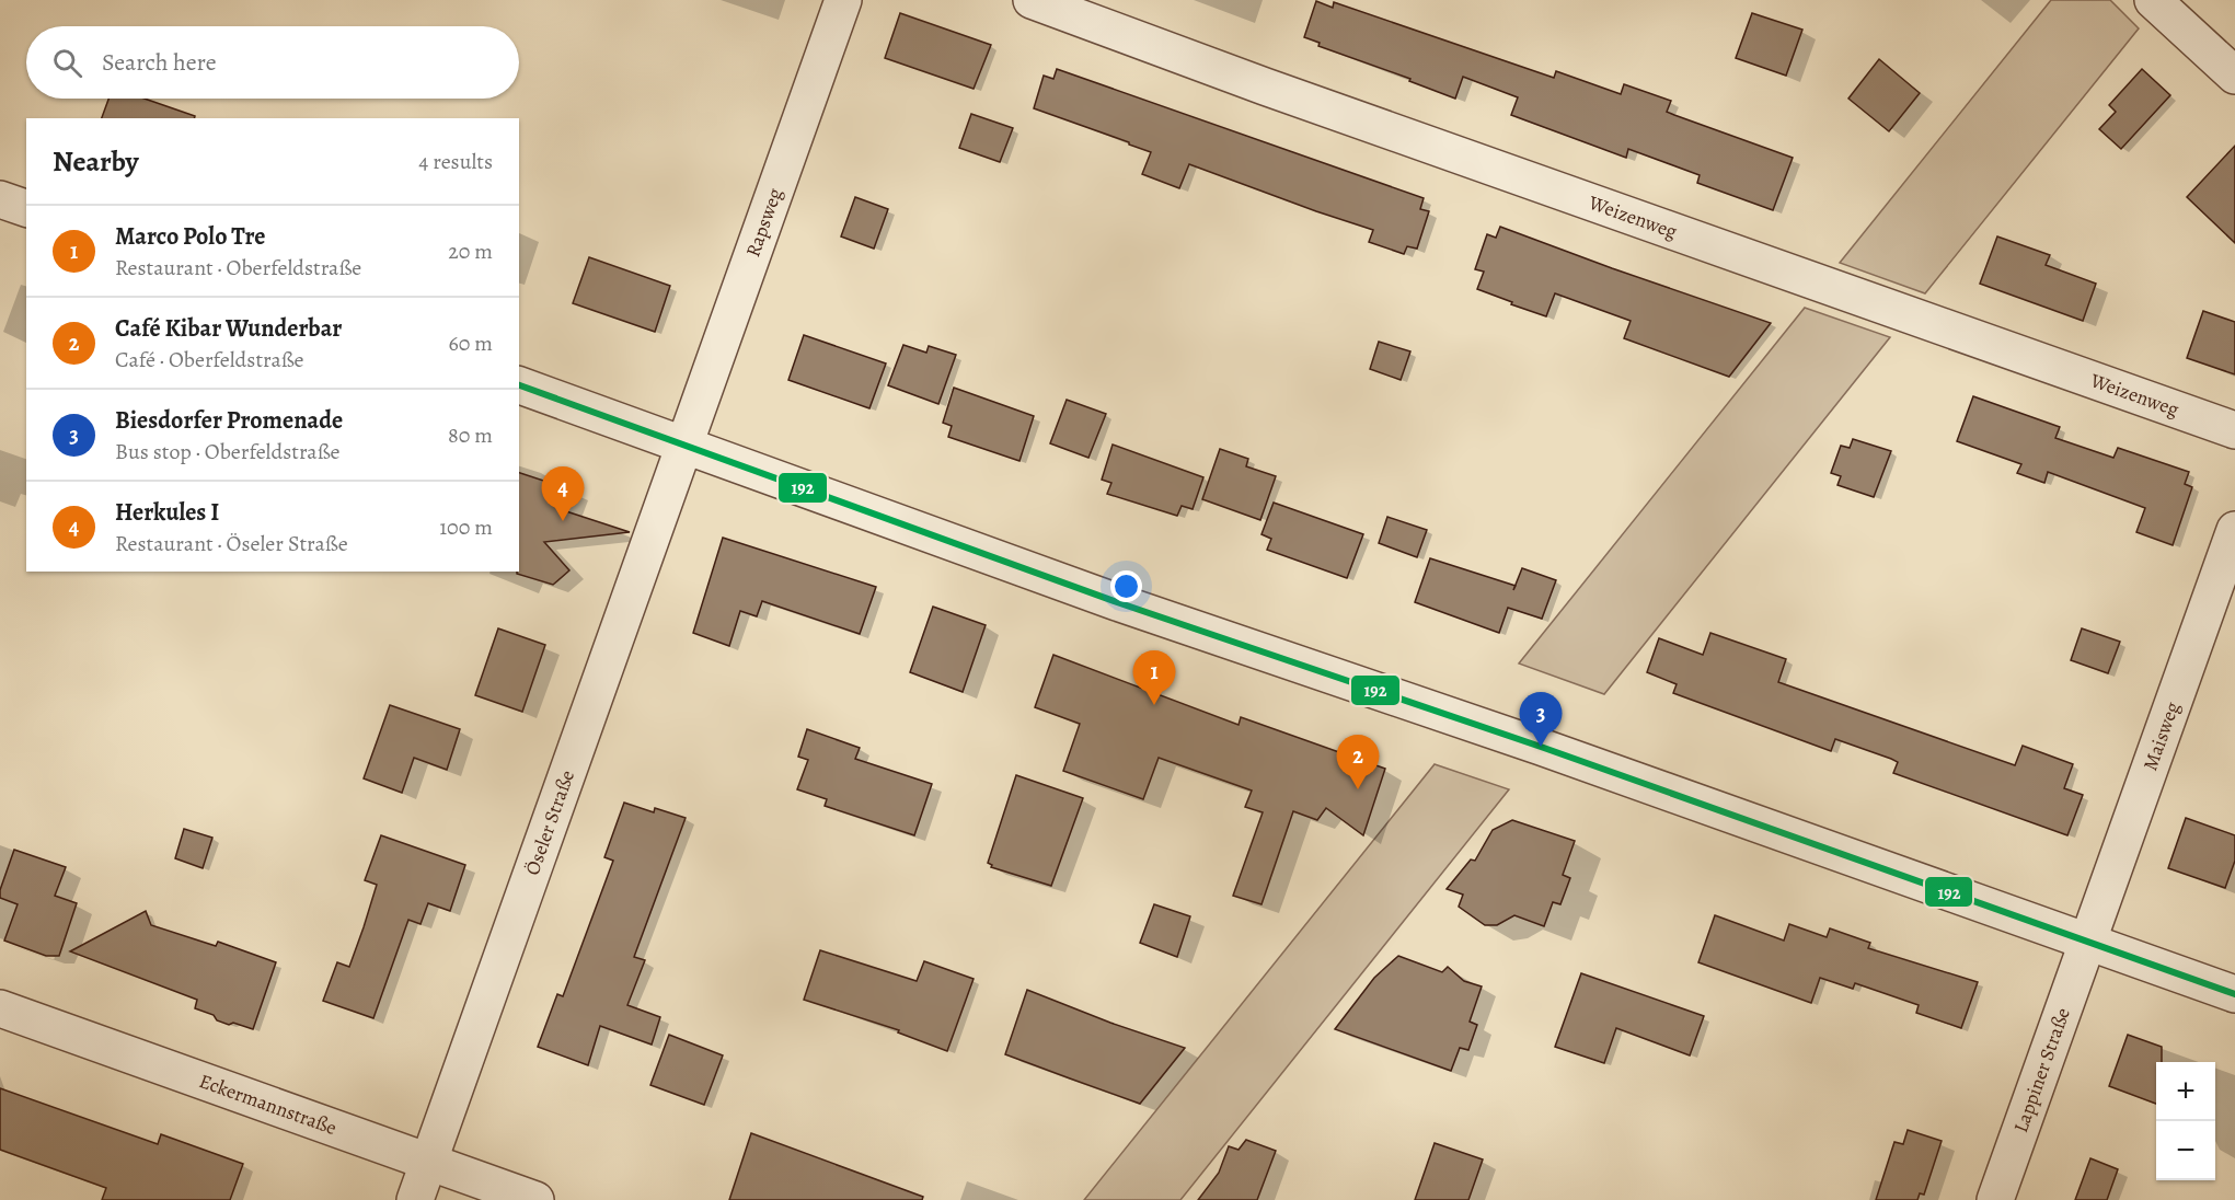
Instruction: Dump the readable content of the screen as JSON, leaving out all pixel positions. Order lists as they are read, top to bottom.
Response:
{
  "streets": {
    "street": [
      "Weizenweg",
      "Rapsweg",
      "Maisweg",
      "Öseler Straße",
      "Lappiner Straße",
      "Eckermannstraße"
    ]
  },
  "crossings": [
    ["Rapsweg", "Öseler Straße"],
    ["Maisweg", "Lappiner Straße"],
    ["Öseler Straße", "Eckermannstraße"]
  ],
  "lines": ["transit line 192"],
  "page": {
    "search": "Search here",
    "heading": ["Nearby", "4 results"],
    "list": [
      {
        "mark": "1",
        "name": "Marco Polo Tre",
        "note": "Restaurant · Oberfeldstraße",
        "value": "20 m"
      },
      {
        "mark": "2",
        "name": "Café Kibar Wunderbar",
        "note": "Café · Oberfeldstraße",
        "value": "60 m"
      },
      {
        "mark": "3",
        "name": "Biesdorfer Promenade",
        "note": "Bus stop · Oberfeldstraße",
        "value": "80 m"
      },
      {
        "mark": "4",
        "name": "Herkules I",
        "note": "Restaurant · Öseler Straße",
        "value": "100 m"
      }
    ],
    "pins": [
      "4",
      "1",
      "3",
      "2"
    ],
    "map_buttons": ["+", "−"]
  }
}
